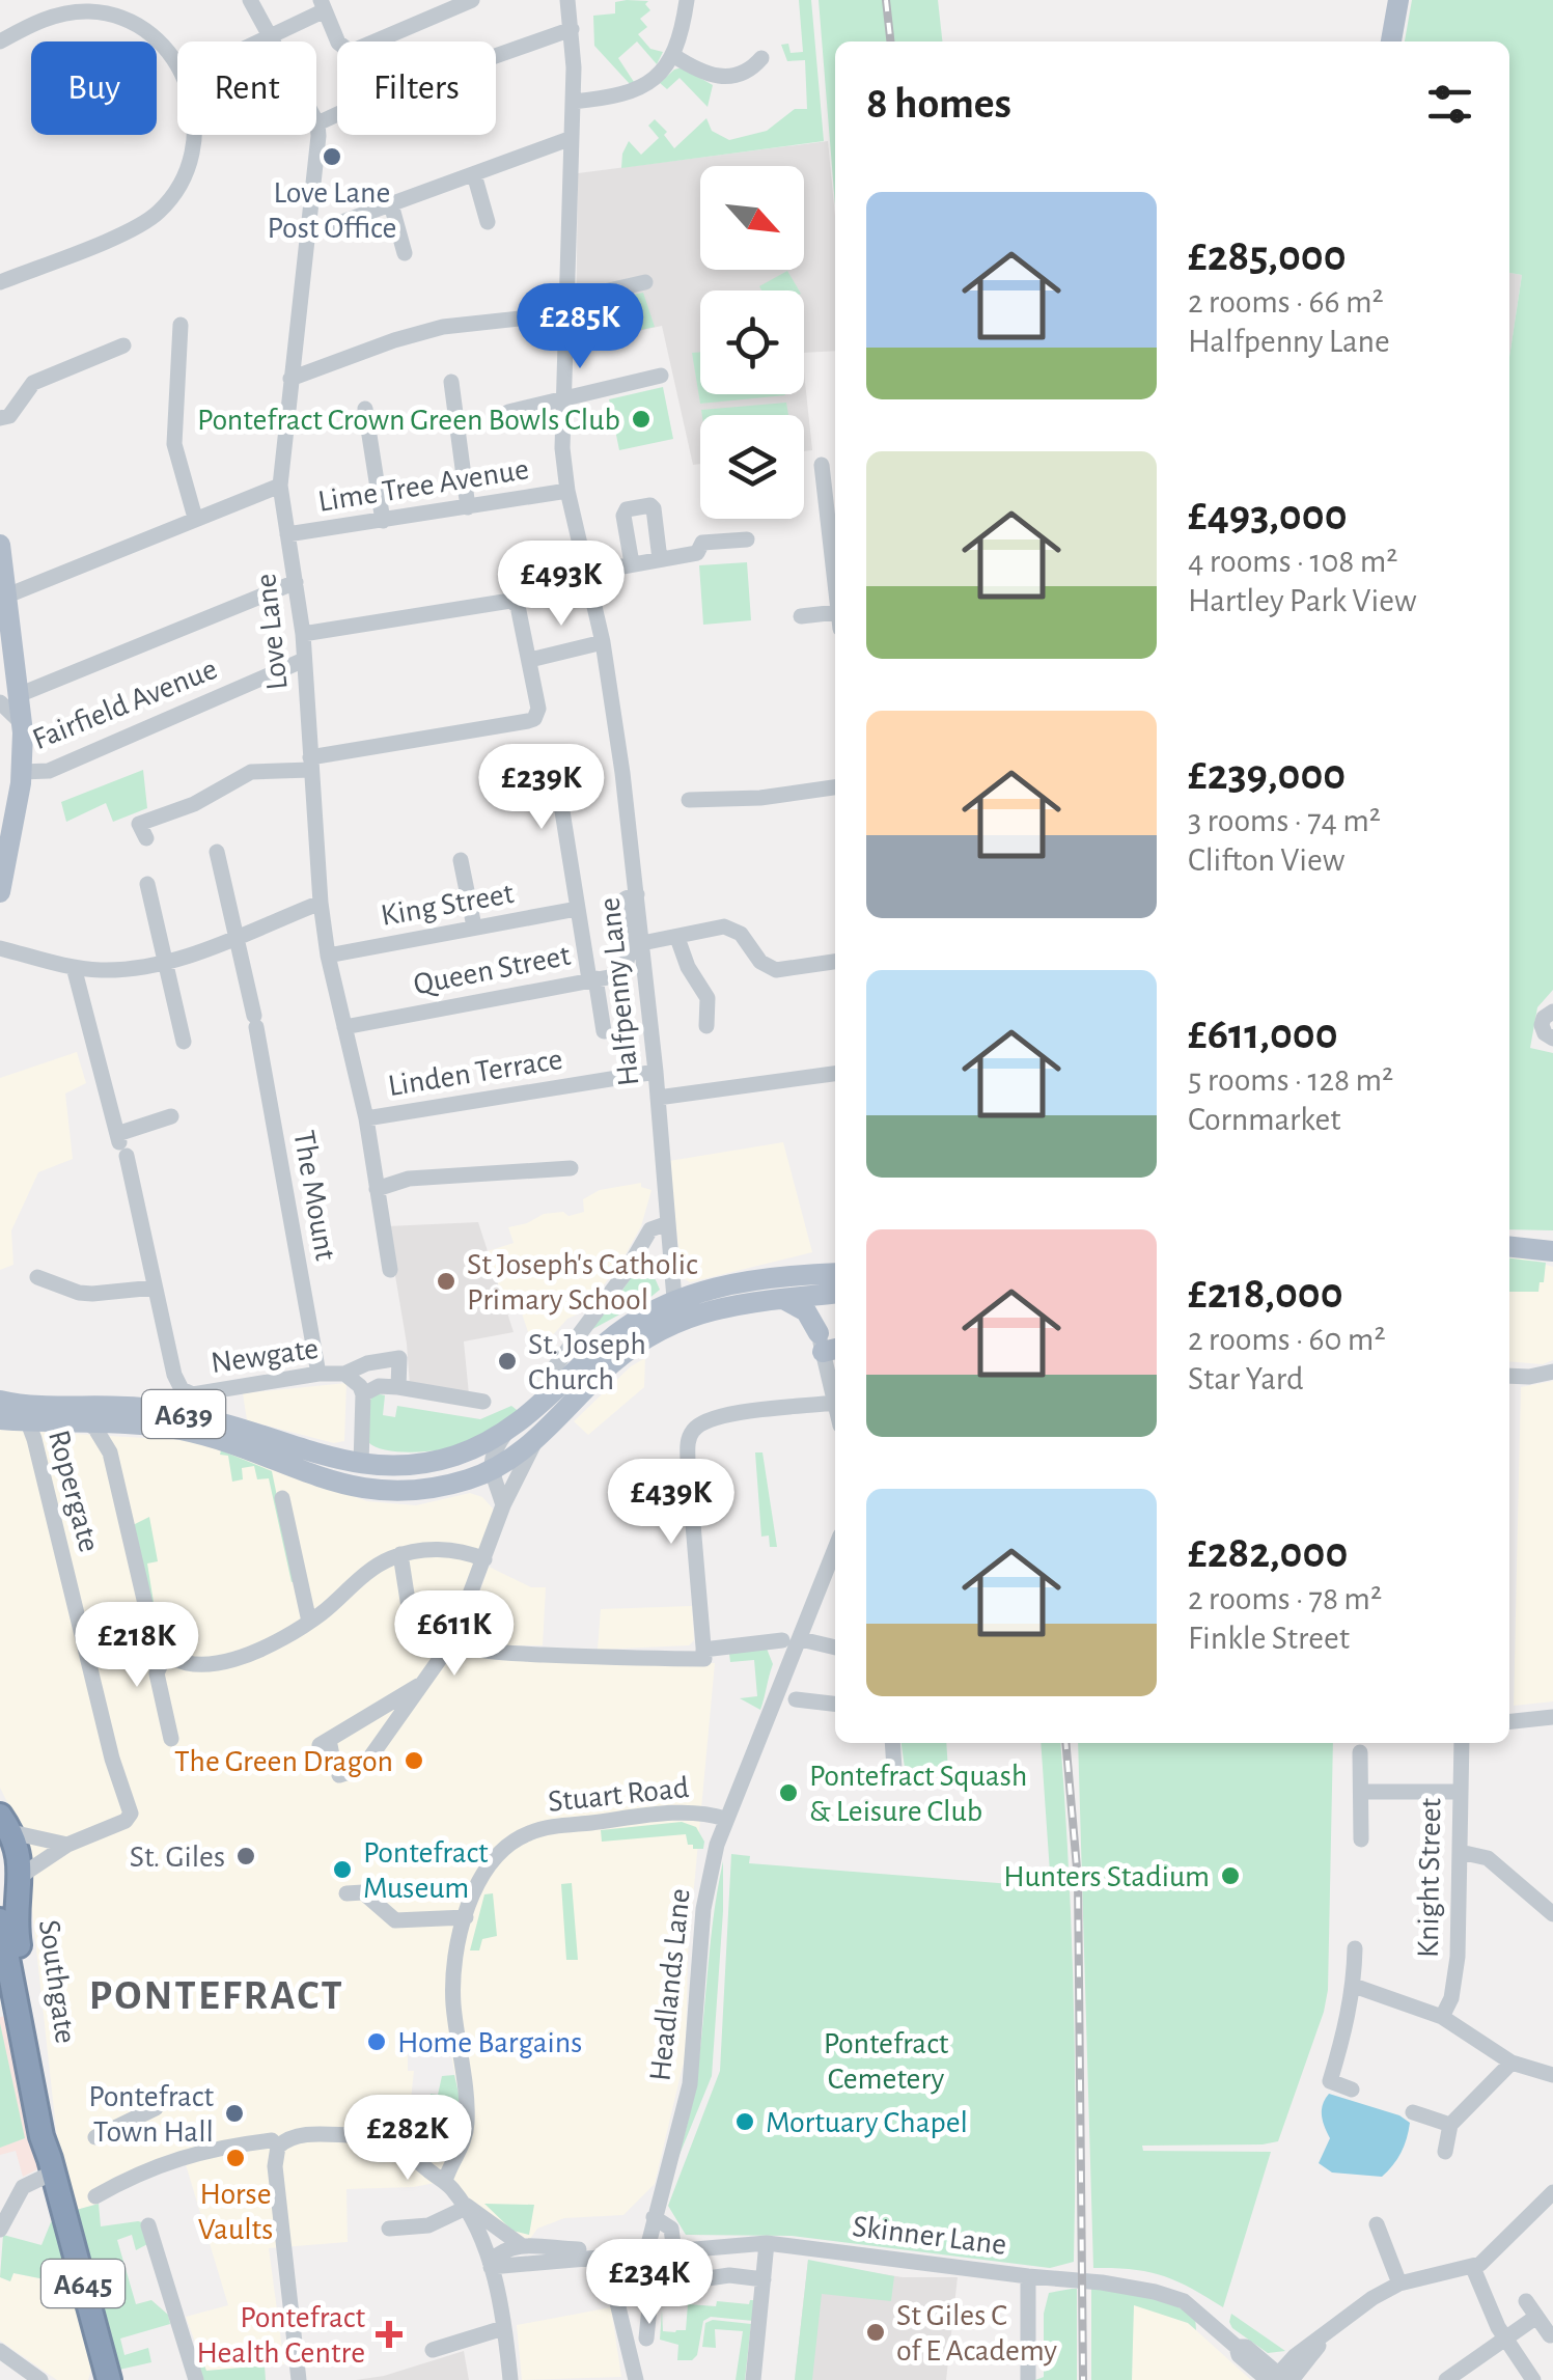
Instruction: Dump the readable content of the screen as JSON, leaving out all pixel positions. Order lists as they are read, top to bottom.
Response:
{
  "streets": {
    "highway": ["Southgate", "A645"],
    "main road": ["A639"],
    "street": [
      "Lime Tree Avenue",
      "Love Lane",
      "Fairfield Avenue",
      "King Street",
      "Queen Street",
      "Halfpenny Lane",
      "Linden Terrace",
      "The Mount",
      "Newgate",
      "Ropergate",
      "Stuart Road",
      "Knight Street",
      "Headlands Lane",
      "Skinner Lane"
    ]
  },
  "crossings": [
    ["Lime Tree Avenue", "Love Lane"],
    ["Lime Tree Avenue", "Halfpenny Lane"],
    ["Love Lane", "Fairfield Avenue"],
    ["Love Lane", "King Street"],
    ["Love Lane", "Queen Street"],
    ["Love Lane", "Linden Terrace"],
    ["Queen Street", "Halfpenny Lane"],
    ["Halfpenny Lane", "Linden Terrace"],
    ["Halfpenny Lane", "A639"],
    ["The Mount", "Newgate"],
    ["A639", "Ropergate"],
    ["Stuart Road", "Headlands Lane"],
    ["Headlands Lane", "Skinner Lane"]
  ],
  "districts": ["PONTEFRACT"],
  "parks": ["Pontefract Cemetery"],
  "places": {
    "other": [
      "Love Lane Post Office",
      "Pontefract Crown Green Bowls Club",
      "St Joseph's Catholic Primary School",
      "St. Joseph Church",
      "The Green Dragon",
      "Pontefract Squash & Leisure Club",
      "St. Giles",
      "Pontefract Museum",
      "Hunters Stadium",
      "Home Bargains",
      "Pontefract Town Hall",
      "Mortuary Chapel",
      "Horse Vaults",
      "St Giles C of E Academy"
    ],
    "health": ["Pontefract Health Centre"]
  },
  "north": "bottom right",
  "page": {
    "chip": ["Buy", "Rent", "Filters"],
    "heading": "8 homes",
    "list": [
      {
        "name": "£285,000",
        "note": "2 rooms · 66 m² · Halfpenny Lane"
      },
      {
        "name": "£493,000",
        "note": "4 rooms · 108 m² · Hartley Park View"
      },
      {
        "name": "£239,000",
        "note": "3 rooms · 74 m² · Clifton View"
      },
      {
        "name": "£611,000",
        "note": "5 rooms · 128 m² · Cornmarket"
      },
      {
        "name": "£218,000",
        "note": "2 rooms · 60 m² · Star Yard"
      },
      {
        "name": "£282,000",
        "note": "2 rooms · 78 m² · Finkle Street"
      }
    ],
    "price": [
      "£285K",
      "£493K",
      "£239K",
      "£439K",
      "£611K",
      "£218K",
      "£282K",
      "£234K"
    ]
  }
}
